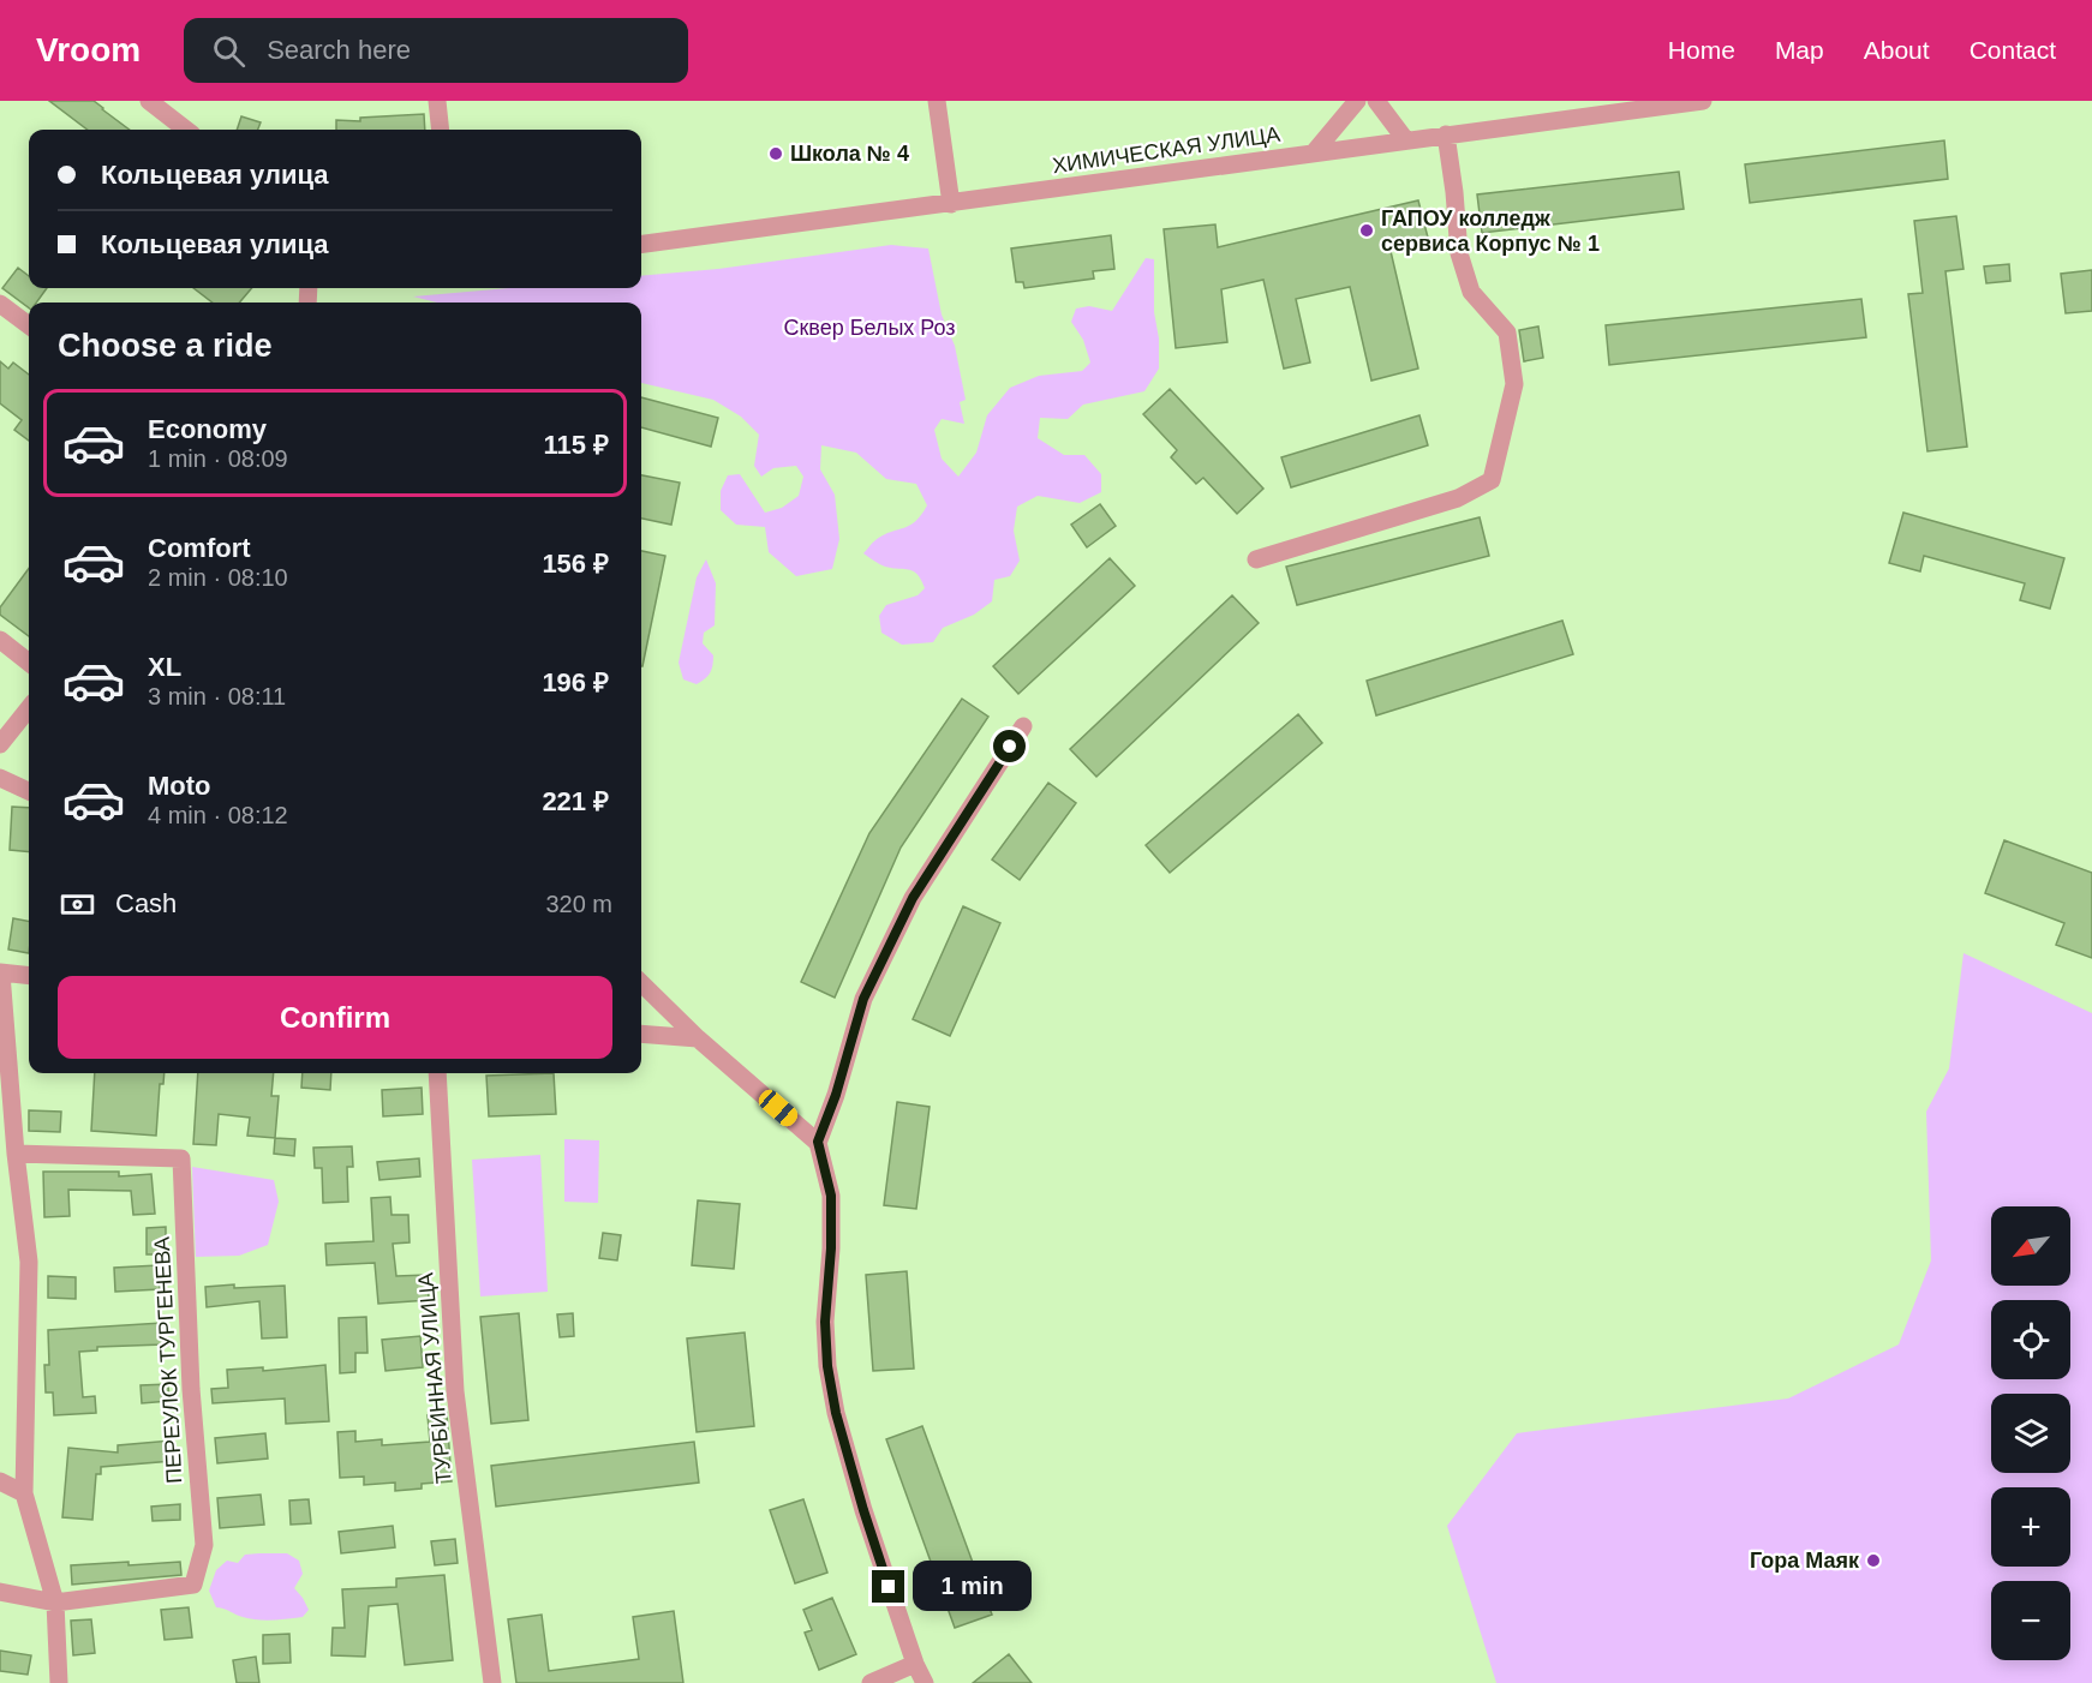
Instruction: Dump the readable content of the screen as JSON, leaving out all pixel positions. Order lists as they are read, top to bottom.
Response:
{
  "streets": {
    "street": ["ХИМИЧЕСКАЯ УЛИЦА", "ПЕРЕУЛОК ТУРГЕНЕВА", "ТУРБИННАЯ УЛИЦА"]
  },
  "parks": ["Сквер Белых Роз"],
  "places": ["Школа № 4", "ГАПОУ колледж сервиса Корпус № 1", "Гора Маяк"],
  "north": "bottom left",
  "page": {
    "header": "Vroom",
    "search": "Search here",
    "nav": [
      "Home",
      "Map",
      "About",
      "Contact"
    ],
    "banner": ["Кольцевая улица", "Кольцевая улица"],
    "heading": "Choose a ride",
    "list": [
      {
        "name": "Economy",
        "note": "1 min · 08:09",
        "value": "115 ₽"
      },
      {
        "name": "Comfort",
        "note": "2 min · 08:10",
        "value": "156 ₽"
      },
      {
        "name": "XL",
        "note": "3 min · 08:11",
        "value": "196 ₽"
      },
      {
        "name": "Moto",
        "note": "4 min · 08:12",
        "value": "221 ₽"
      }
    ],
    "pay": ["Cash", "320 m"],
    "buttons": "Confirm",
    "map_buttons": ["+", "−"],
    "bubble": "1 min"
  }
}
